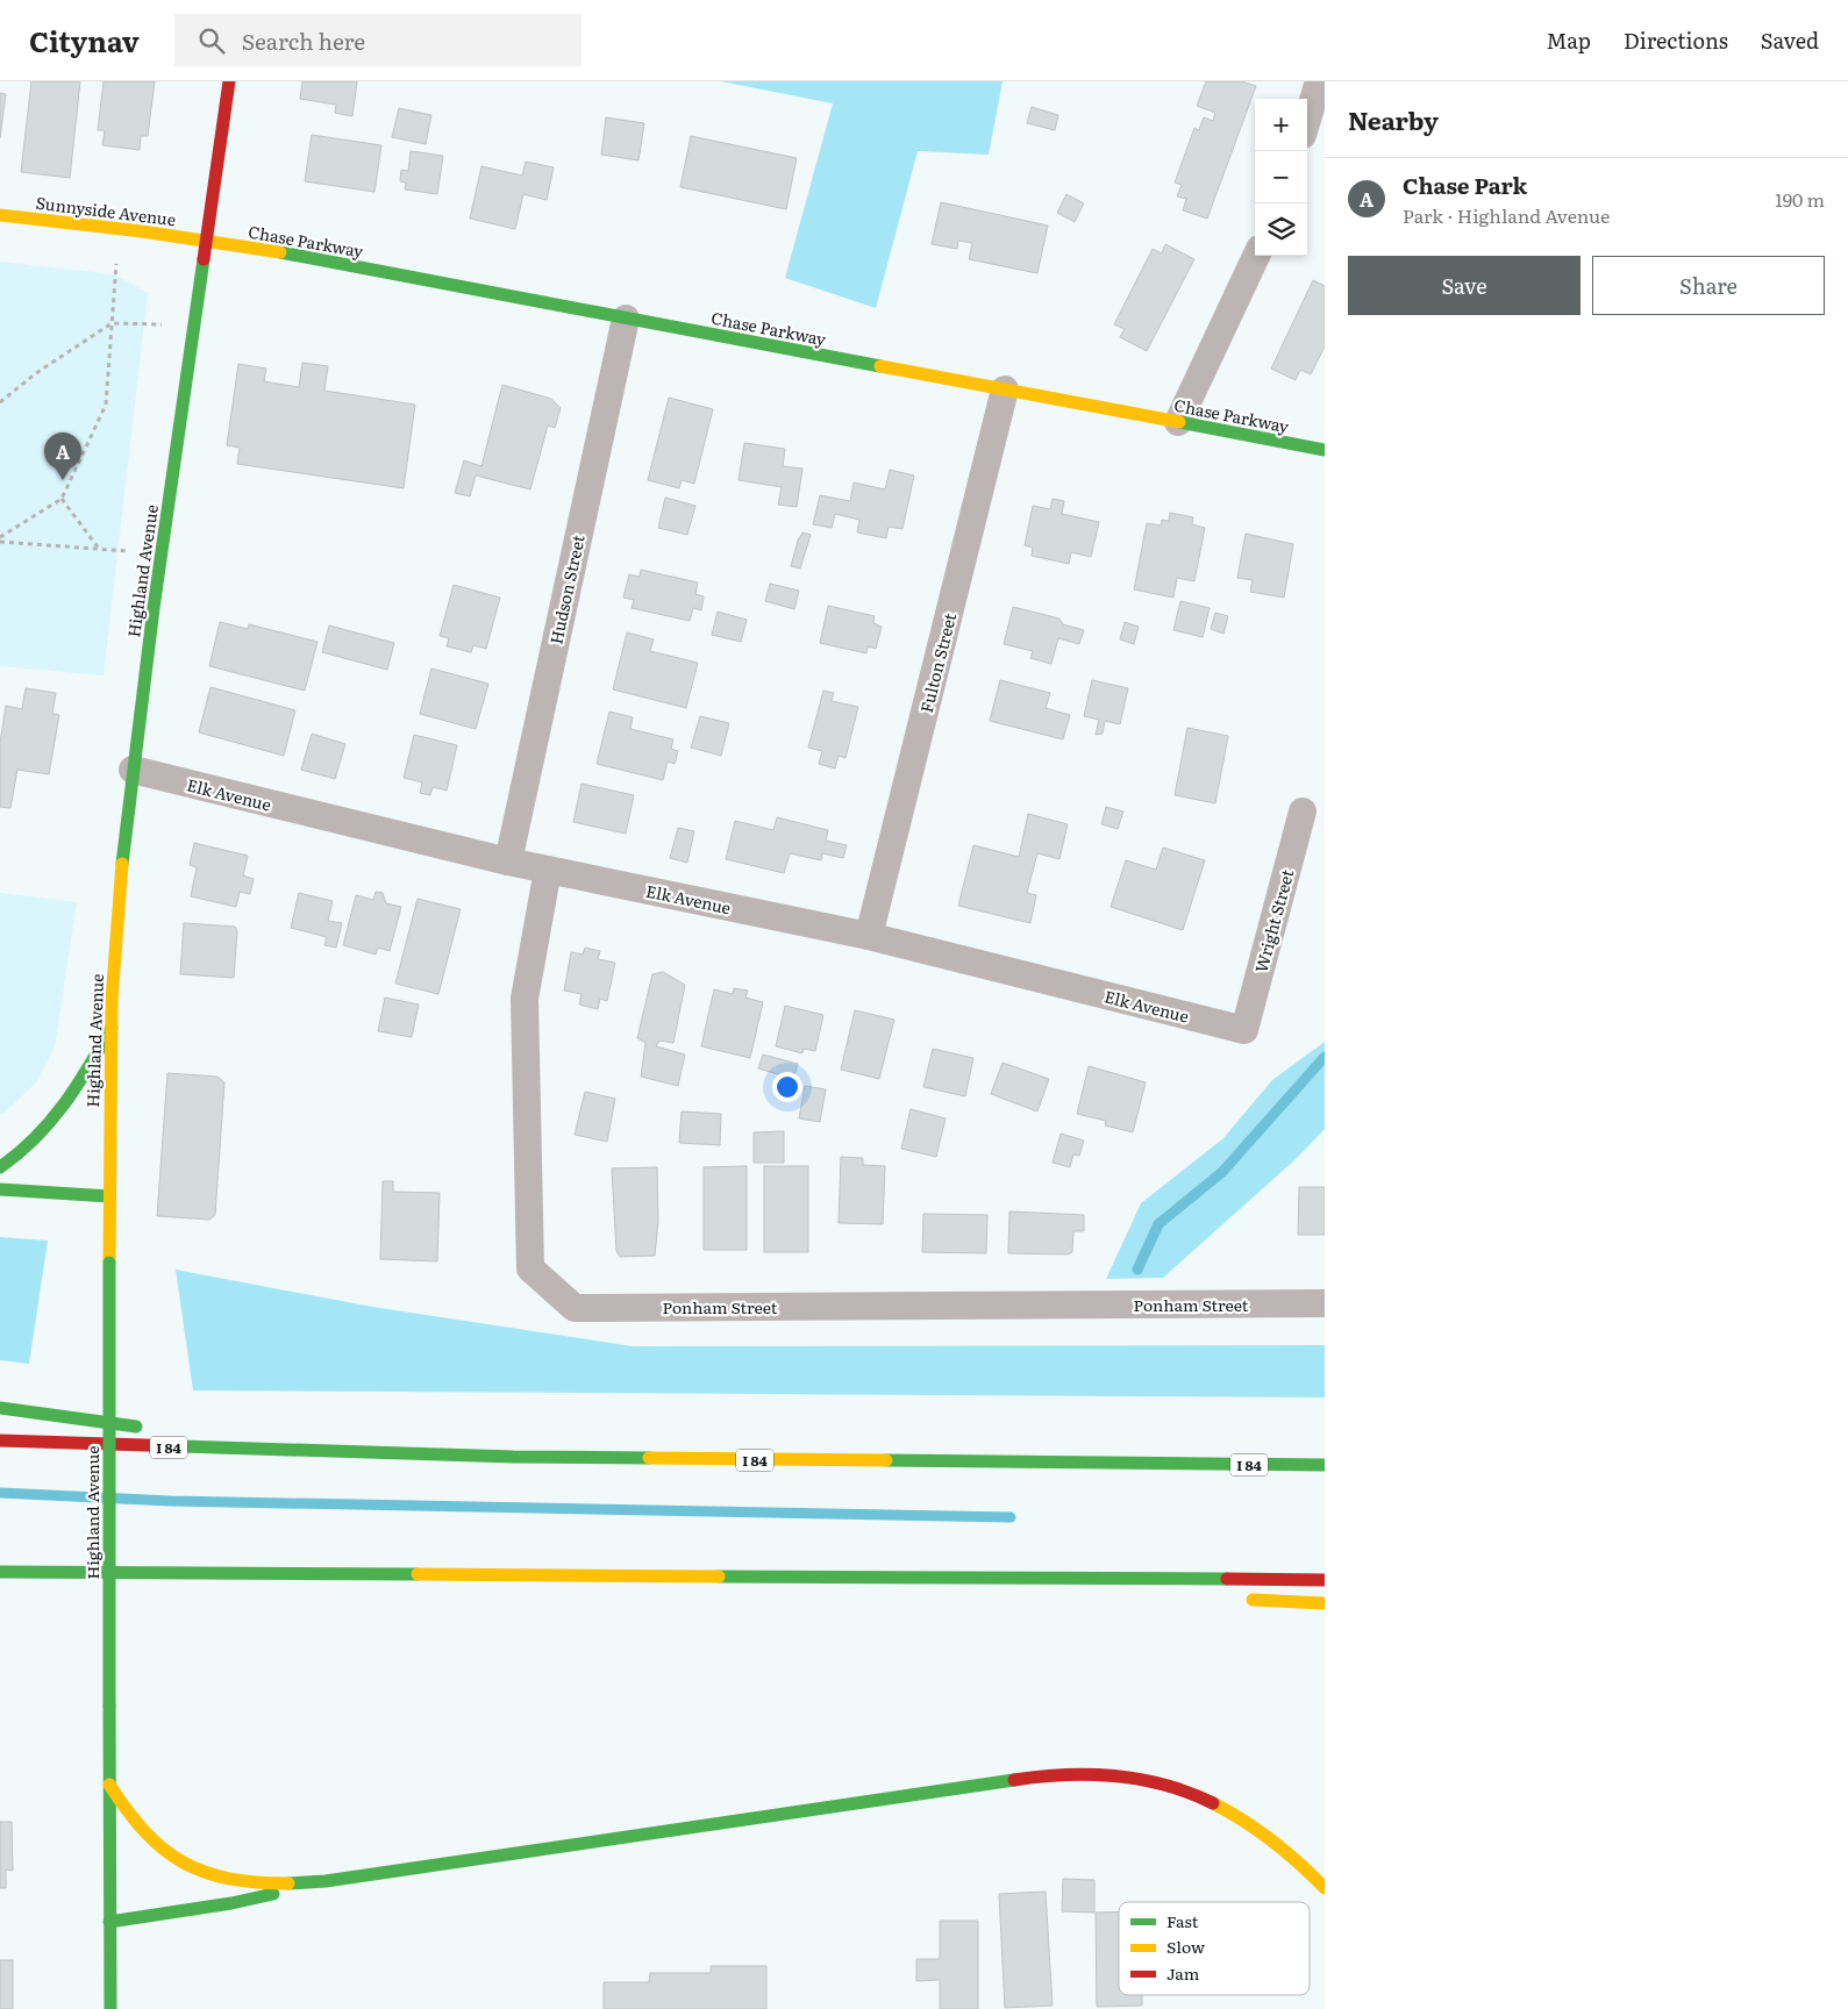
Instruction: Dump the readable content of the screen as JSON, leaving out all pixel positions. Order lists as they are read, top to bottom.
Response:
{
  "streets": {
    "main road": [
      "Sunnyside Avenue",
      "Chase Parkway",
      "Highland Avenue",
      "I 84"
    ],
    "street": [
      "Hudson Street",
      "Fulton Street",
      "Elk Avenue",
      "Wright Street",
      "Ponham Street"
    ]
  },
  "crossings": [
    ["Sunnyside Avenue", "Chase Parkway"],
    ["Sunnyside Avenue", "Highland Avenue"],
    ["Chase Parkway", "Highland Avenue"],
    ["Chase Parkway", "Hudson Street"],
    ["Chase Parkway", "Fulton Street"],
    ["Highland Avenue", "Elk Avenue"],
    ["Hudson Street", "Elk Avenue"],
    ["Fulton Street", "Elk Avenue"],
    ["Elk Avenue", "Wright Street"],
    ["Elk Avenue", "Ponham Street"]
  ],
  "legend": ["Fast", "Slow", "Jam"],
  "page": {
    "header": "Citynav",
    "search": "Search here",
    "nav": ["Map", "Directions", "Saved"],
    "heading": "Nearby",
    "map_buttons": ["+", "−"],
    "list": [
      {
        "mark": "A",
        "name": "Chase Park",
        "note": "Park · Highland Avenue",
        "value": "190 m"
      }
    ],
    "buttons": ["Save", "Share"],
    "pins": "A"
  }
}
